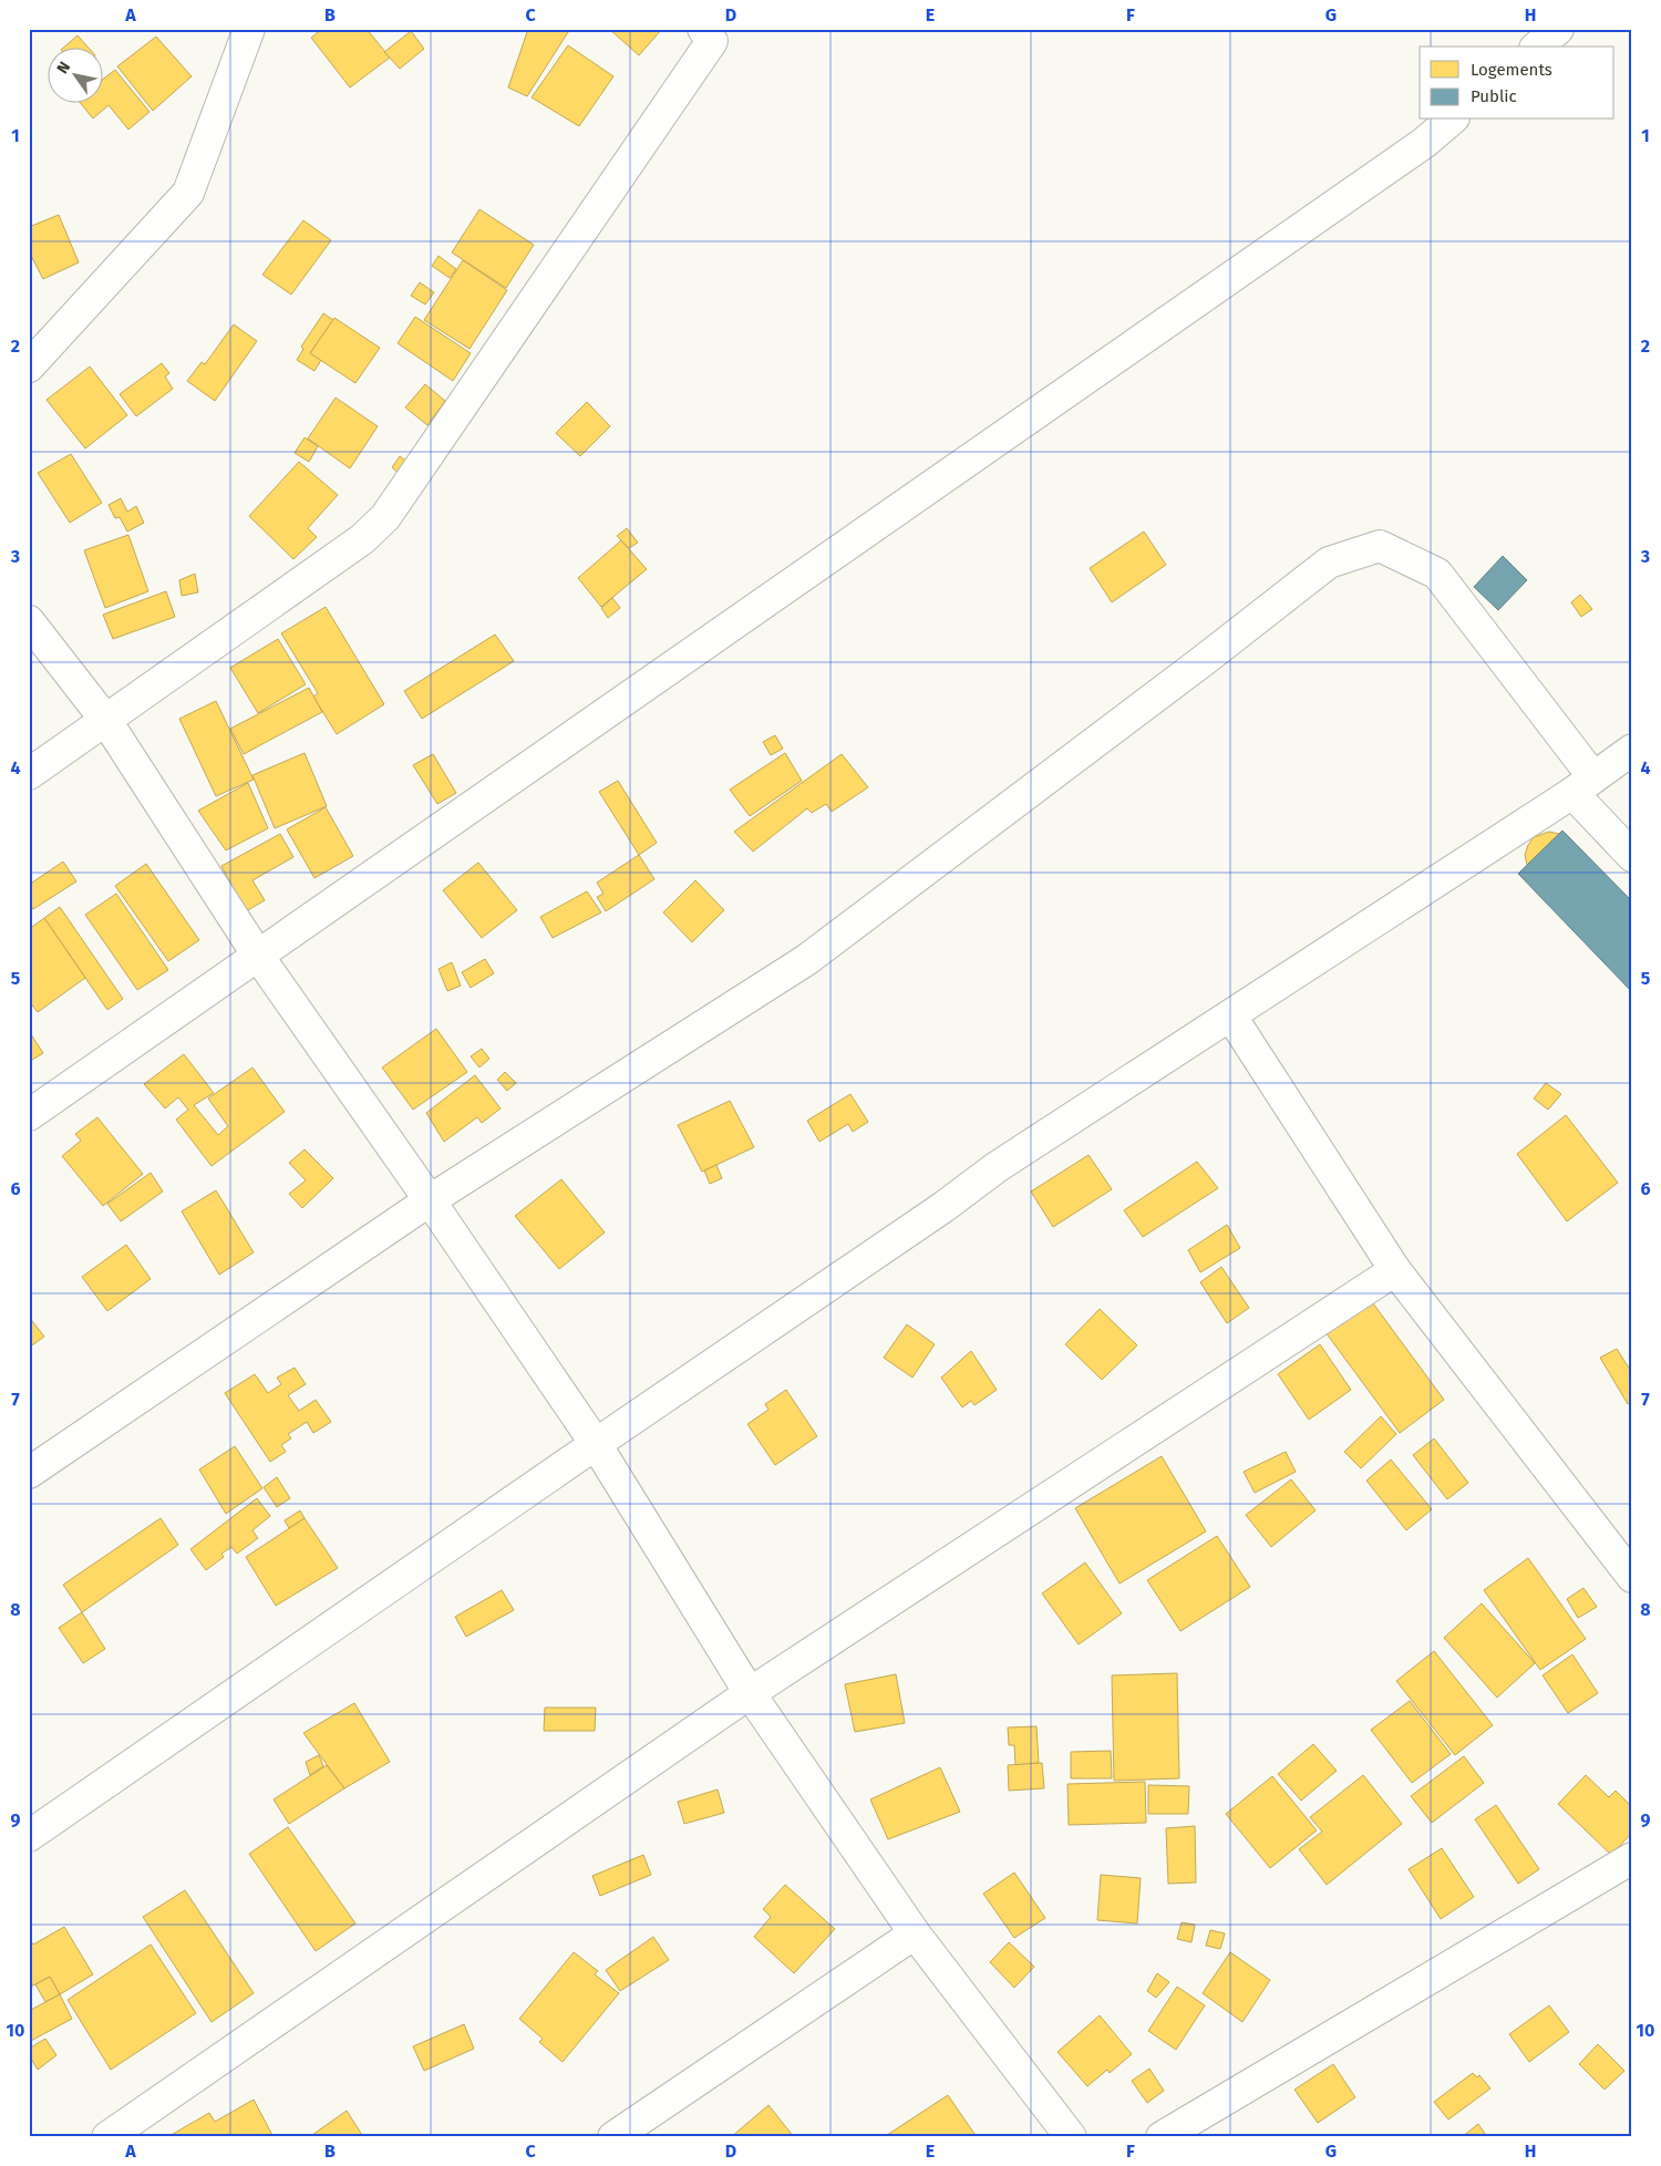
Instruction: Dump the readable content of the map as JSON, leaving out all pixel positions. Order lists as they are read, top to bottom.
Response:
{
  "legend": ["Logements", "Public"],
  "north": "top left",
  "grid": {
    "columns": [
      "A",
      "B",
      "C",
      "D",
      "E",
      "F",
      "G",
      "H"
    ],
    "rows": [
      "1",
      "2",
      "3",
      "4",
      "5",
      "6",
      "7",
      "8",
      "9",
      "10"
    ]
  }
}
